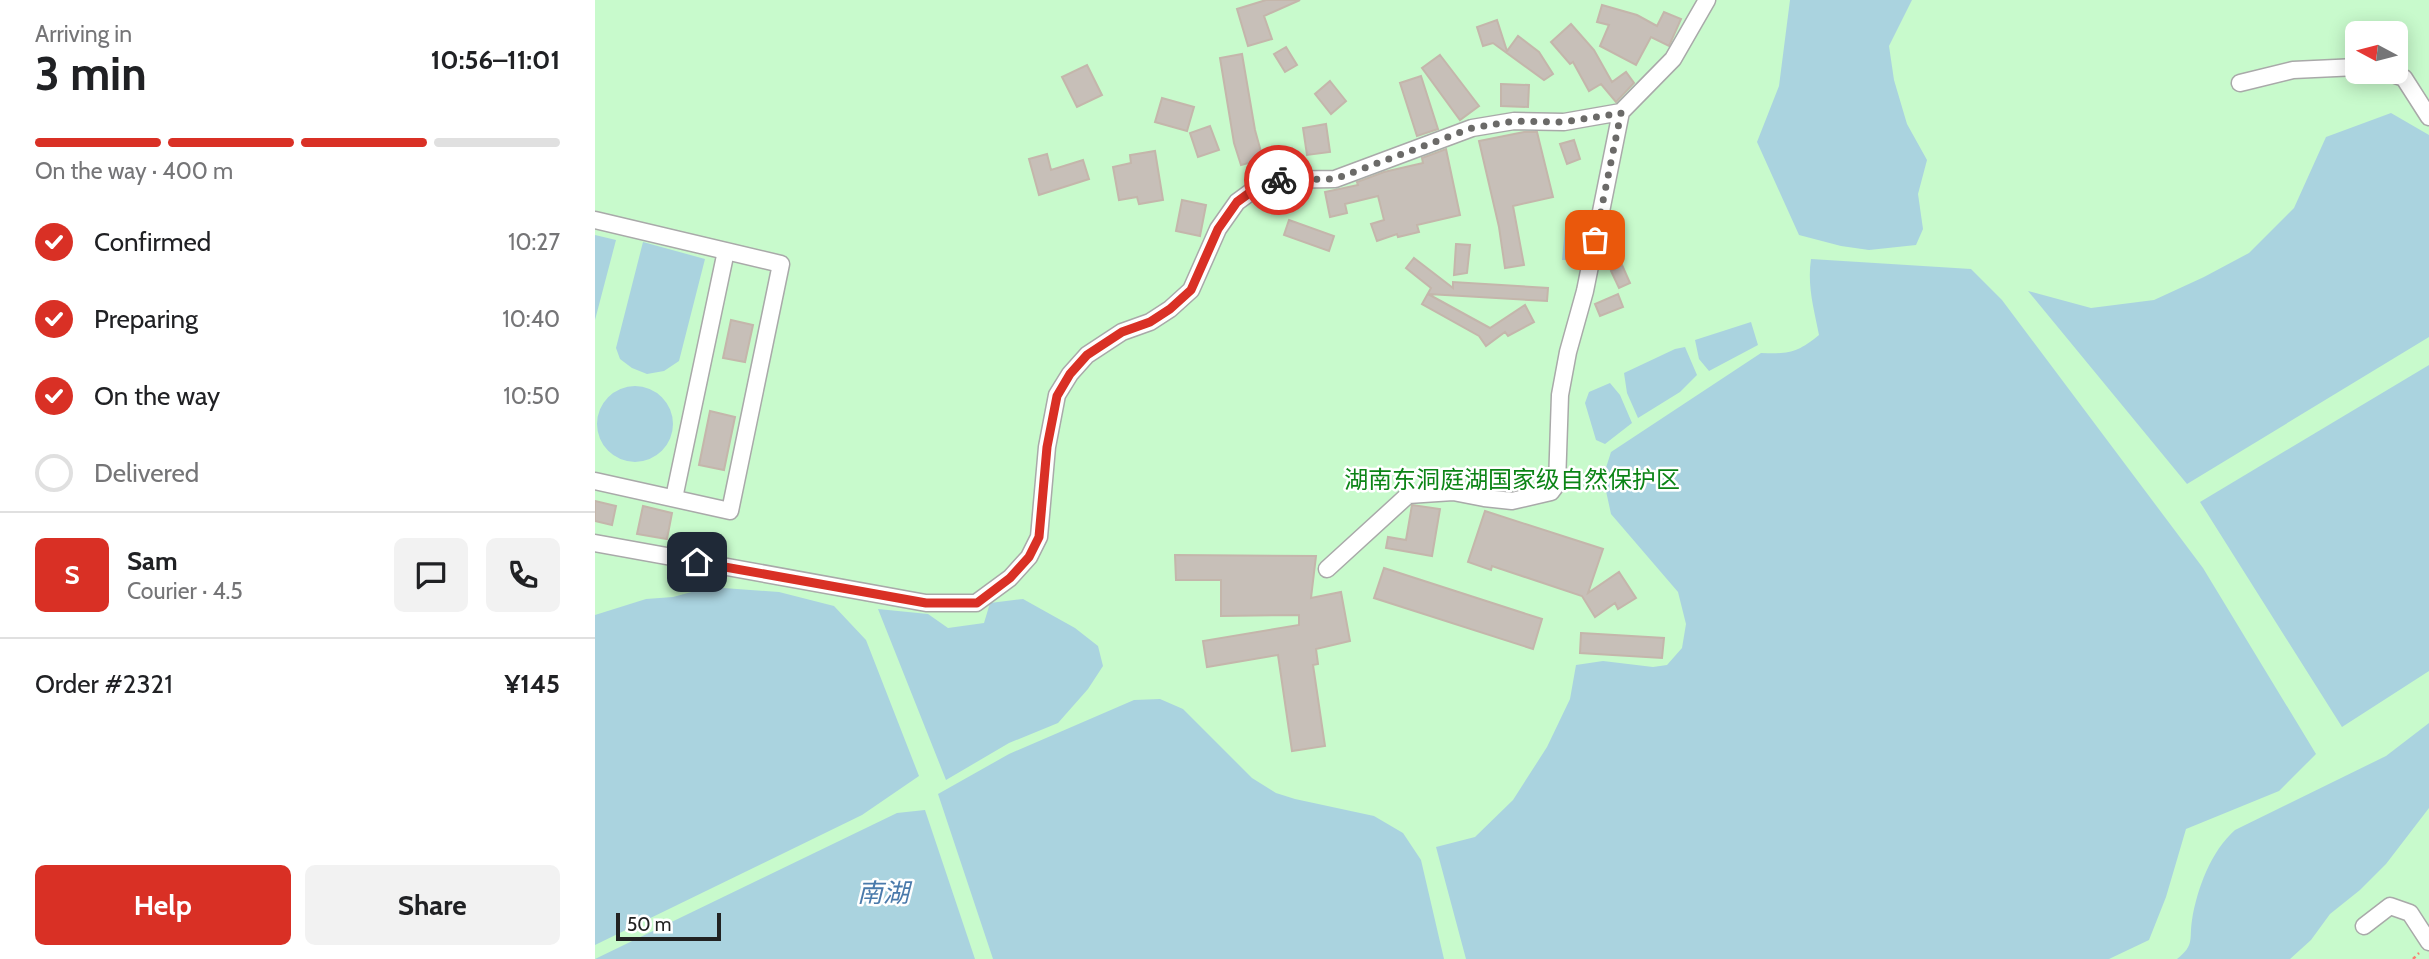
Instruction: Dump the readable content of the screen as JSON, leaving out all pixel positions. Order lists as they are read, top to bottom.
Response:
{
  "water": ["南湖"],
  "parks": ["湖南东洞庭湖国家级自然保护区"],
  "scale_bar": "50 m",
  "north": "left",
  "page": {
    "heading": ["3 min", "Arriving in", "10:56–11:01"],
    "panel": [
      "Sam",
      "Courier · 4.5",
      "Order #2321",
      "¥145"
    ],
    "bar": "On the way · 400 m",
    "list": [
      ["Confirmed", "10:27"],
      ["Preparing", "10:40"],
      ["On the way", "10:50"],
      "Delivered"
    ],
    "round": "S",
    "buttons": ["Help", "Share"],
    "scale": "50 m"
  }
}
